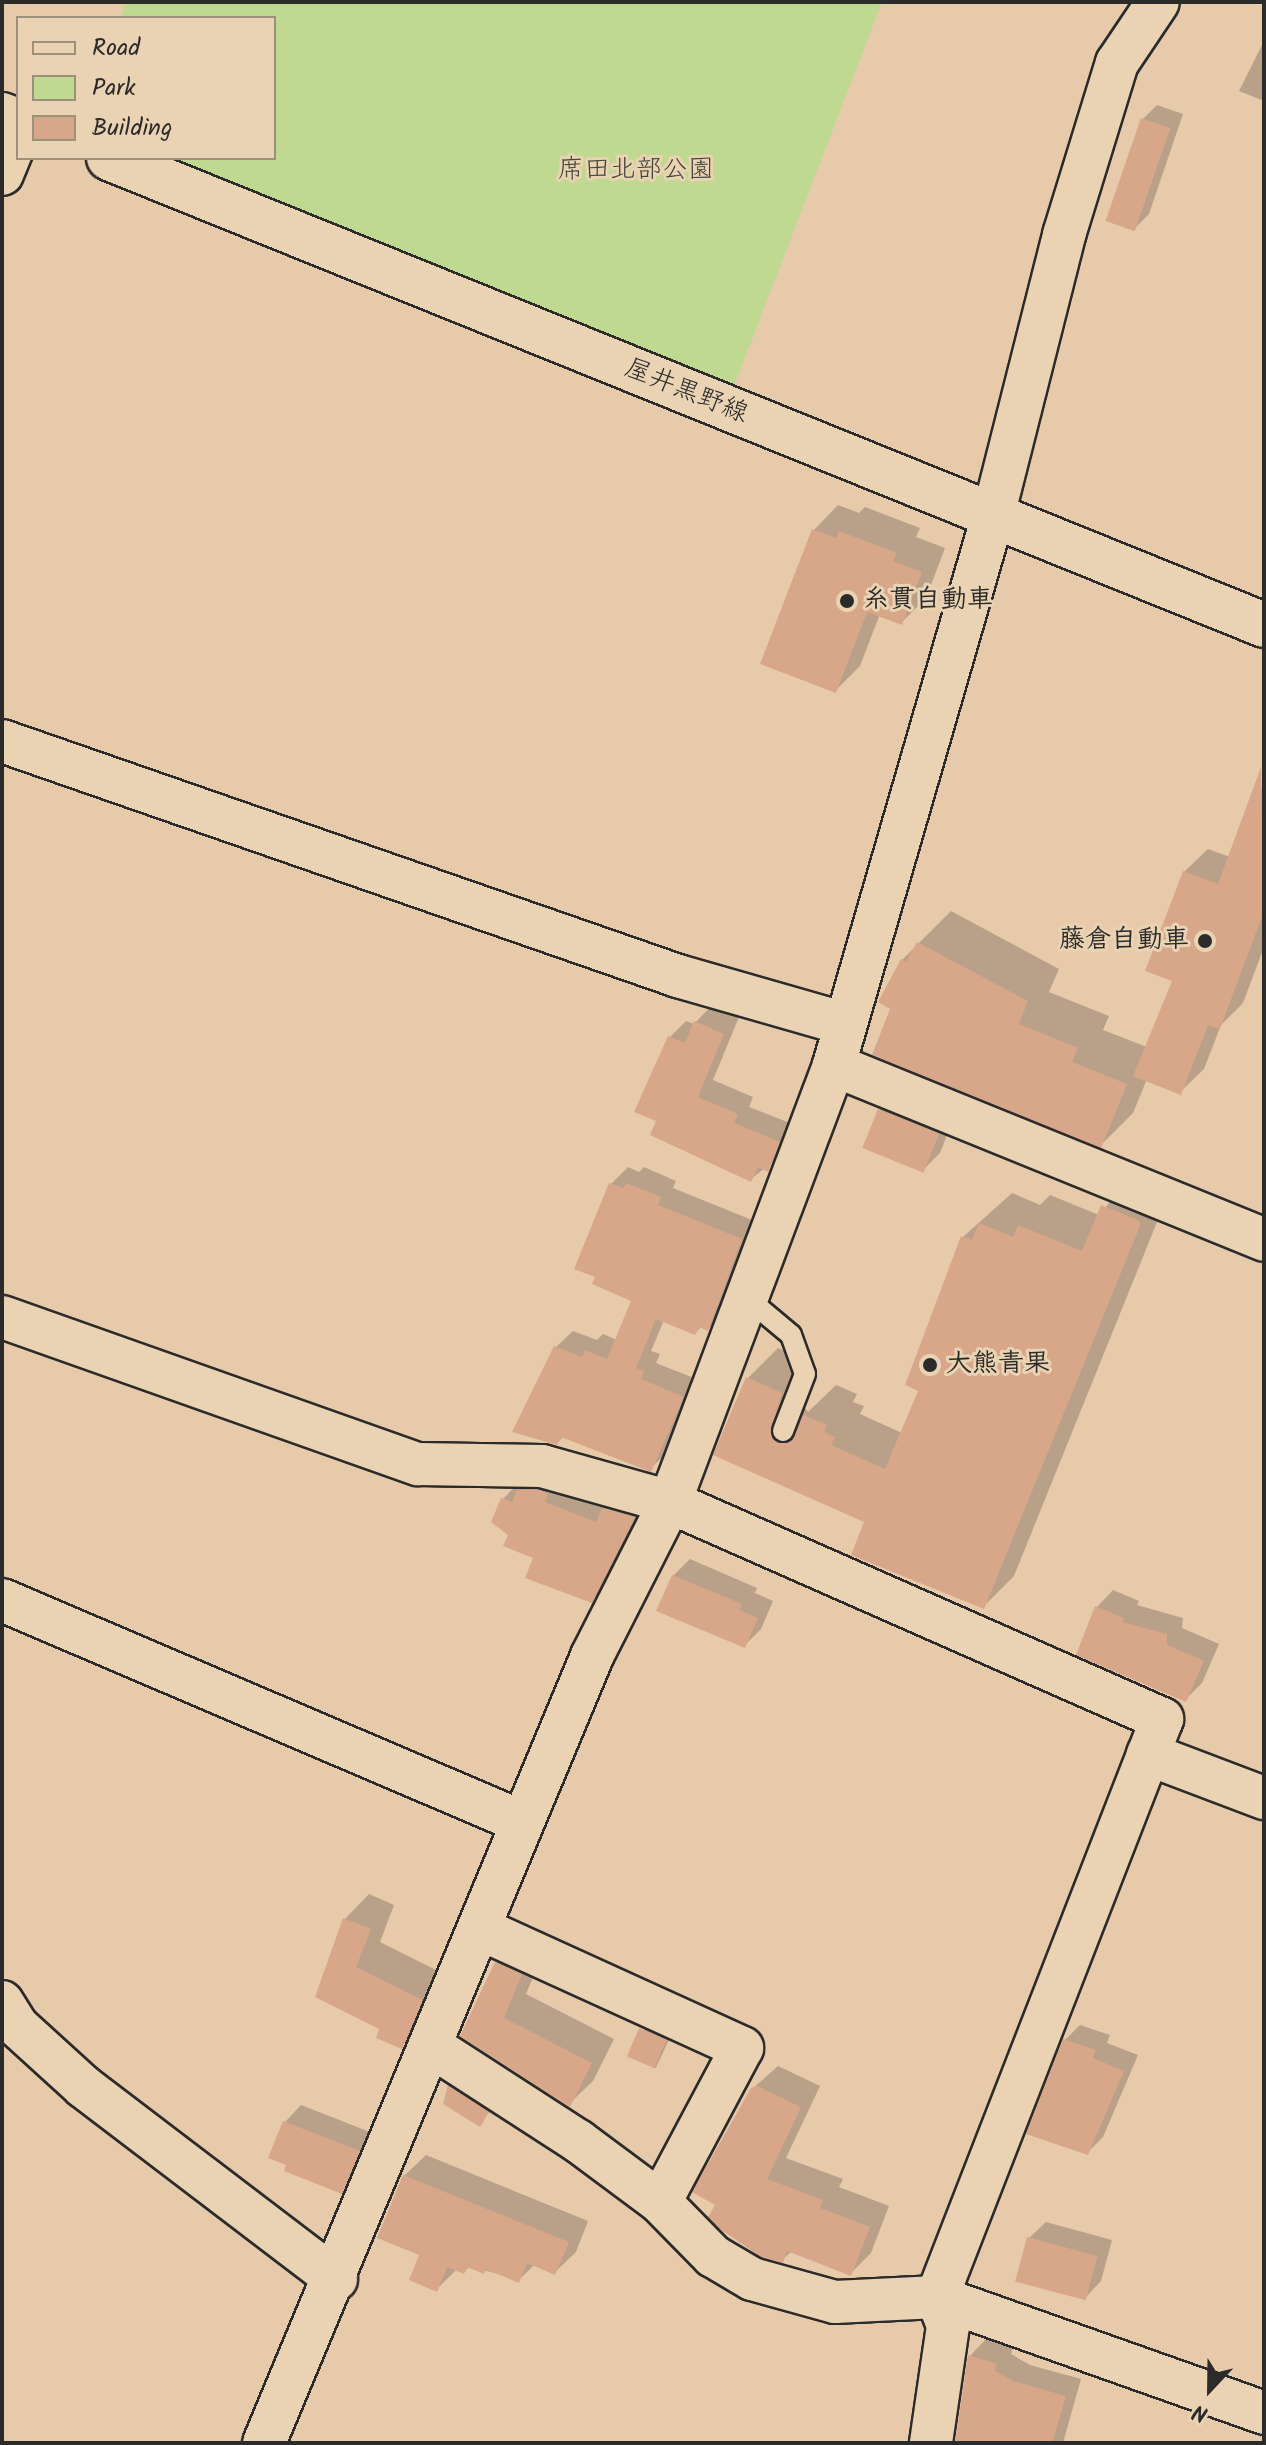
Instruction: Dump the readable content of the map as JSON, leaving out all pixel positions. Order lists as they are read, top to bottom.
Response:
{
  "streets": {
    "main road": ["屋井黒野線"]
  },
  "parks": ["席田北部公園"],
  "places": ["糸貫自動車", "藤倉自動車", "大熊青果"],
  "legend": ["Road", "Park", "Building"],
  "north": "bottom"
}
